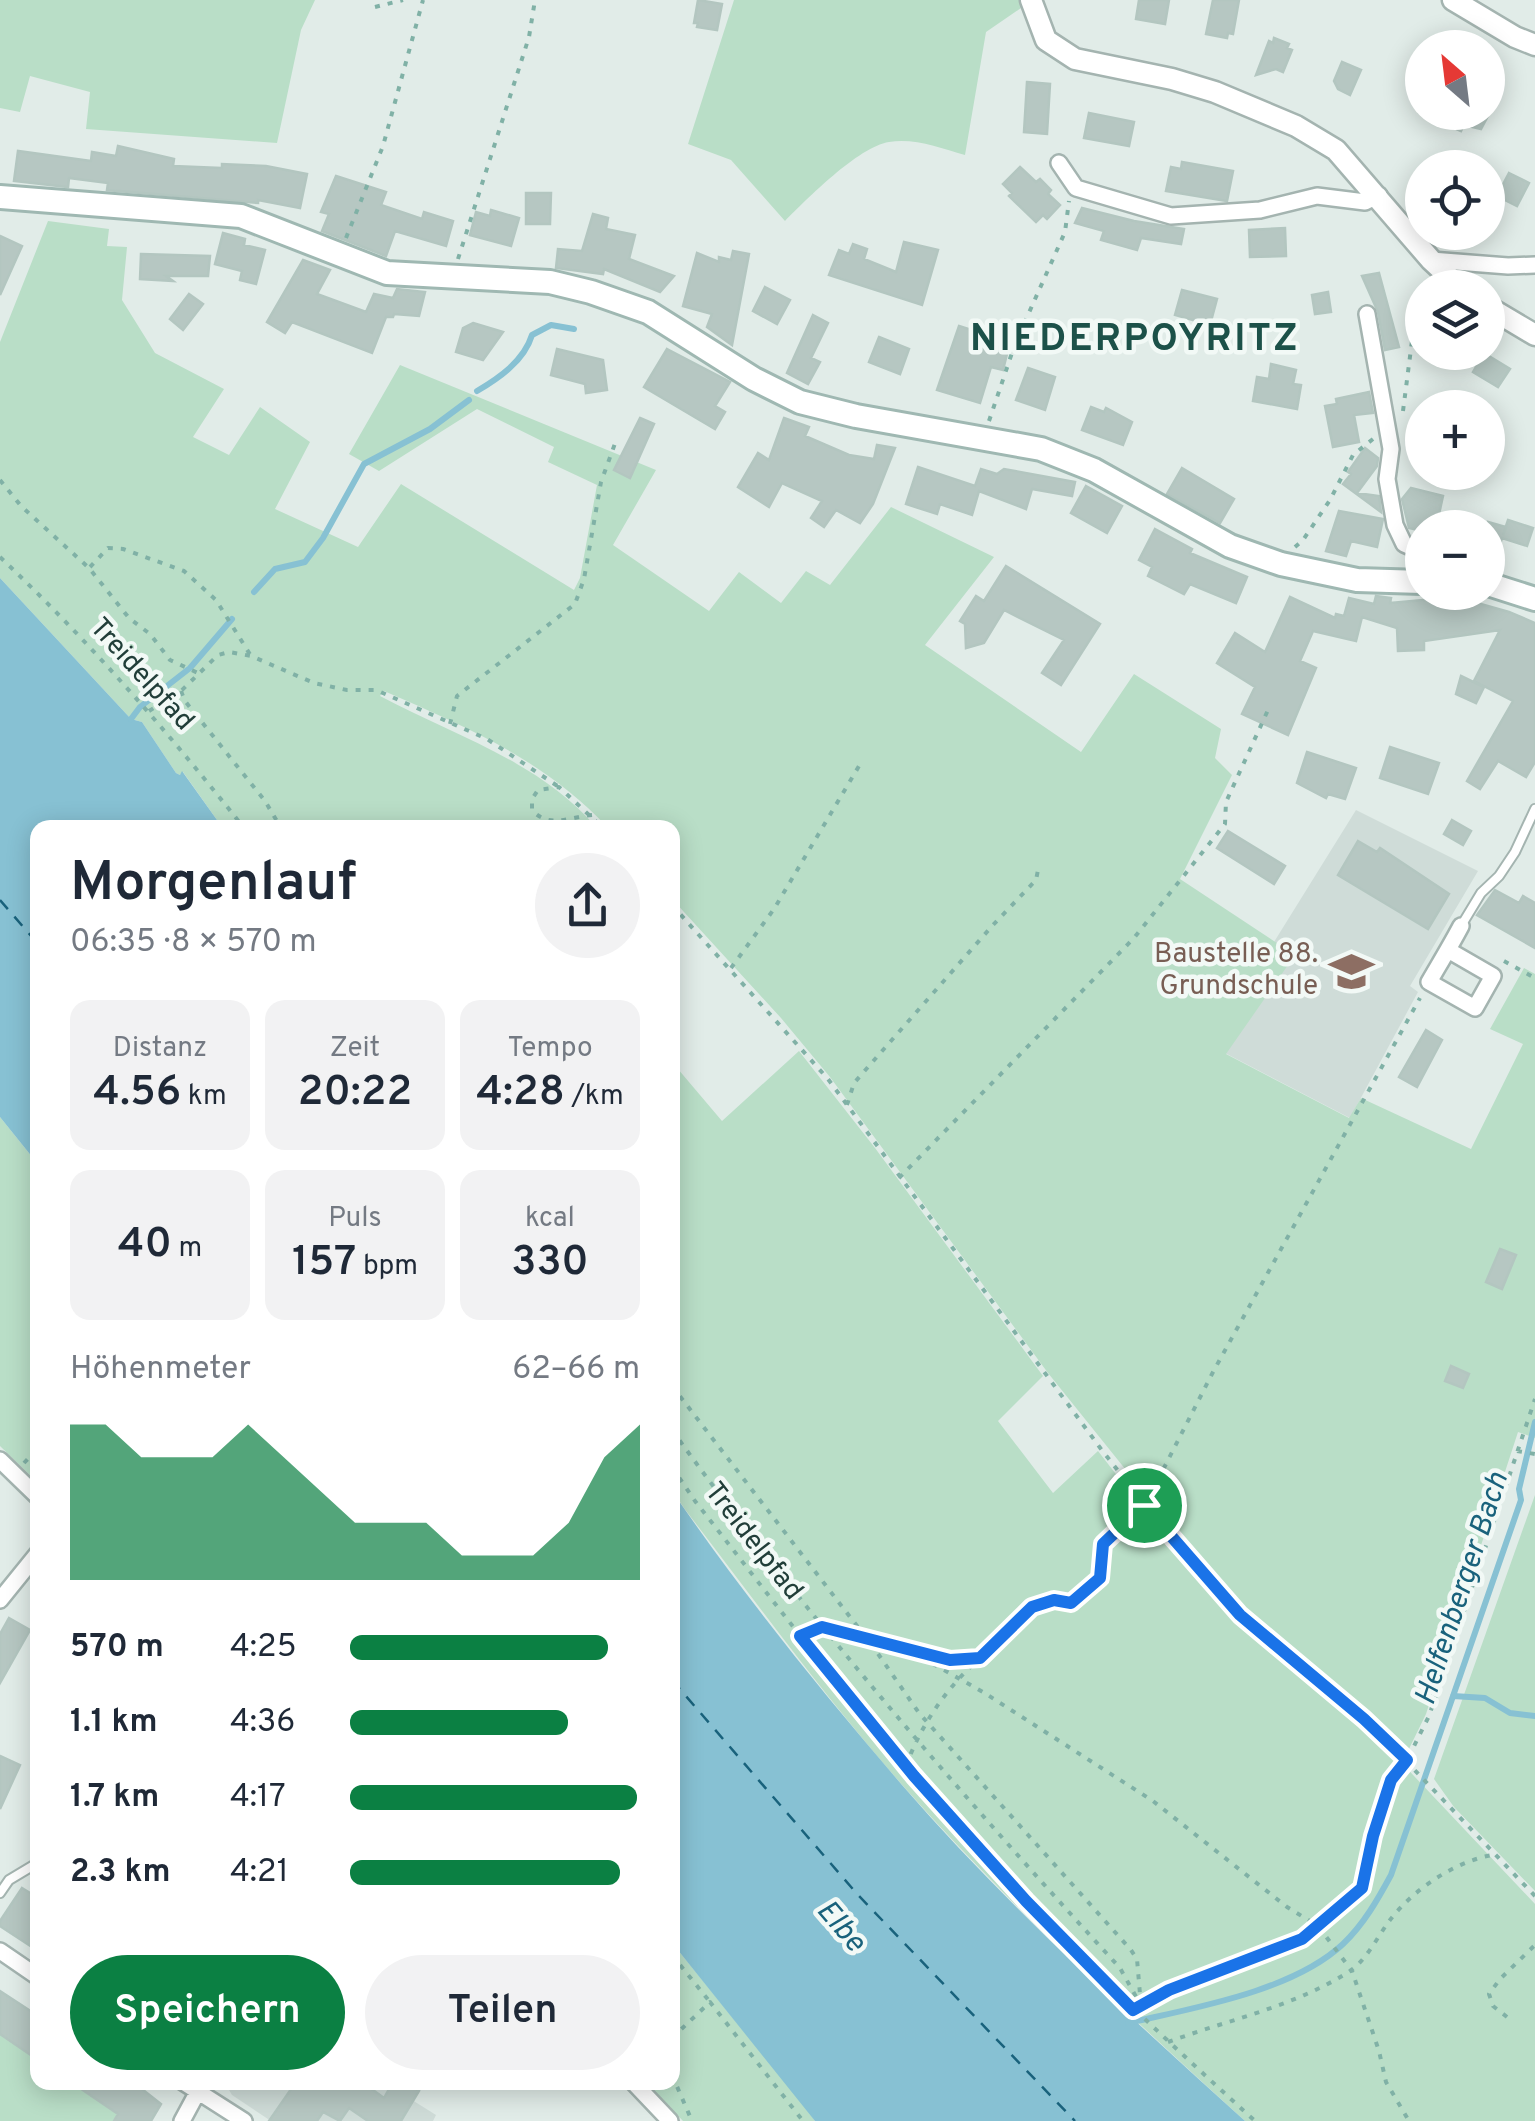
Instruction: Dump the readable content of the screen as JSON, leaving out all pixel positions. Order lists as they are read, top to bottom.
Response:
{
  "streets": {
    "path": ["Treidelpfad"]
  },
  "districts": ["NIEDERPOYRITZ"],
  "water": ["Helfenberger Bach", "Elbe"],
  "places": {
    "school or university": ["Baustelle 88. Grundschule"]
  },
  "north": "top left",
  "page": {
    "map_buttons": ["+", "−"],
    "heading": ["Morgenlauf", "06:35 · 8 × 570 m"],
    "stats": [
      ["Distanz", "4.56 km"],
      ["Zeit", "20:22"],
      ["Tempo", "4:28 /km"],
      ["40 m"],
      ["Puls", "157 bpm"],
      ["kcal", "330"]
    ],
    "chart": ["Höhenmeter", "62–66 m"],
    "list": [
      {
        "name": "570 m",
        "note": "4:25"
      },
      {
        "name": "1.1 km",
        "note": "4:36"
      },
      {
        "name": "1.7 km",
        "note": "4:17"
      },
      {
        "name": "2.3 km",
        "note": "4:21"
      }
    ],
    "buttons": ["Speichern", "Teilen"]
  }
}
